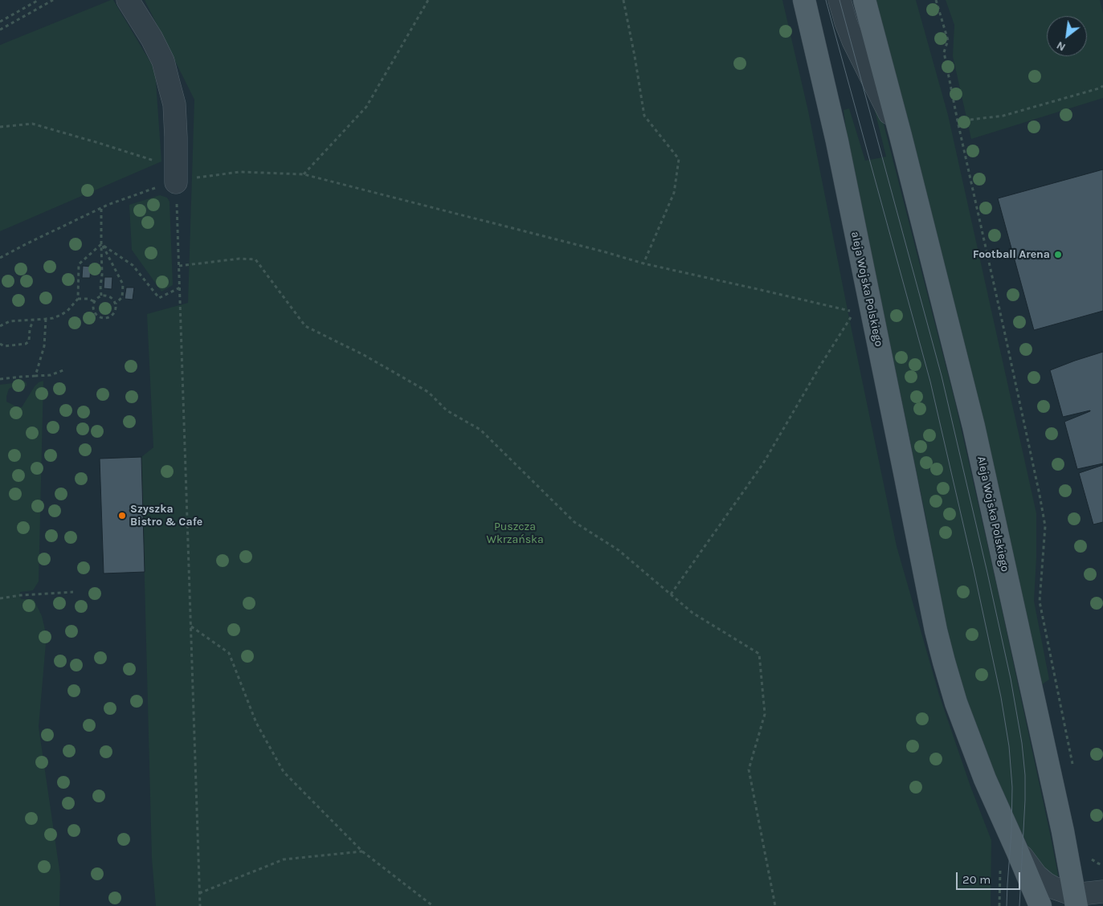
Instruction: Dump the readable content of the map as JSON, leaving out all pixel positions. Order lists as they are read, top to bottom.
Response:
{
  "streets": {
    "main road": ["aleja Wojska Polskiego", "Aleja Wojska Polskiego"]
  },
  "parks": ["Puszcza Wkrzańska"],
  "places": ["Football Arena", "Szyszka Bistro & Cafe"],
  "scale_bar": "20 m",
  "north": "bottom left"
}
